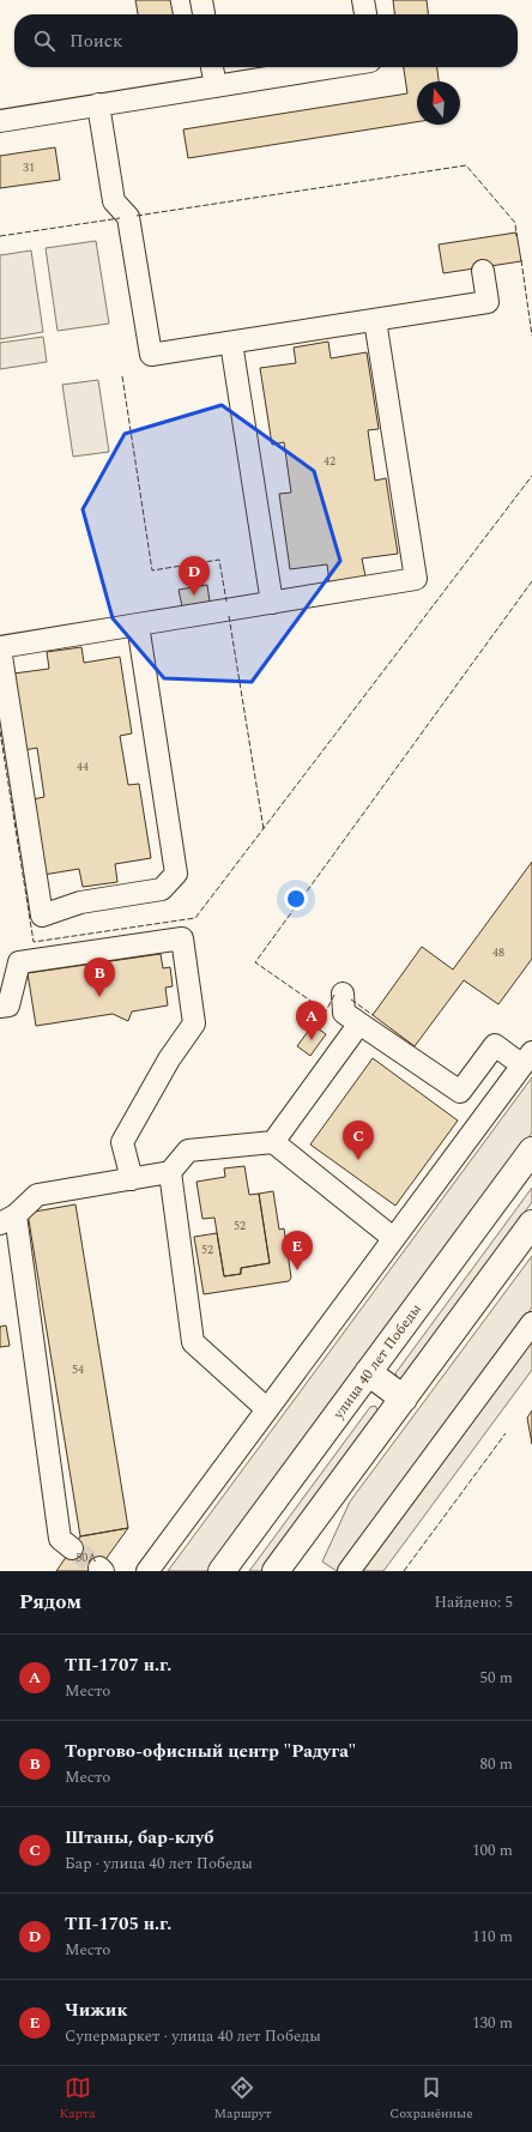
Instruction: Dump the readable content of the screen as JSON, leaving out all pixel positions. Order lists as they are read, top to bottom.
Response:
{
  "streets": {
    "main road": ["улица 40 лет Победы"]
  },
  "house_numbers": [
    "31",
    "42",
    "44",
    "48",
    "52",
    "52",
    "54",
    "50А"
  ],
  "north": "top",
  "page": {
    "search": "Поиск",
    "pins": [
      "D",
      "B",
      "A",
      "C",
      "E"
    ],
    "heading": ["Рядом", "Найдено: 5"],
    "list": [
      {
        "mark": "A",
        "name": "ТП-1707 н.г.",
        "note": "Место",
        "value": "50 m"
      },
      {
        "mark": "B",
        "name": "Торгово-офисный центр \"Радуга\"",
        "note": "Место",
        "value": "80 m"
      },
      {
        "mark": "C",
        "name": "Штаны, бар-клуб",
        "note": "Бар · улица 40 лет Победы",
        "value": "100 m"
      },
      {
        "mark": "D",
        "name": "ТП-1705 н.г.",
        "note": "Место",
        "value": "110 m"
      },
      {
        "mark": "E",
        "name": "Чижик",
        "note": "Супермаркет · улица 40 лет Победы",
        "value": "130 m"
      }
    ],
    "nav": ["Карта", "Маршрут", "Сохранённые"]
  }
}
